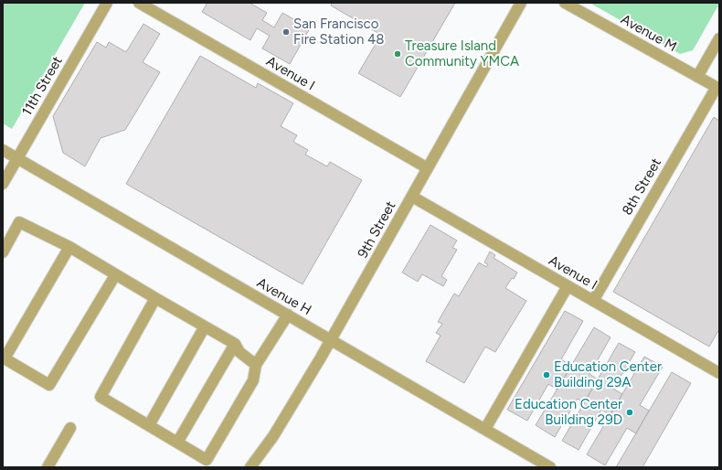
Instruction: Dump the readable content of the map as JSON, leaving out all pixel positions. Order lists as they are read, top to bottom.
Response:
{
  "streets": {
    "street": [
      "Avenue M",
      "Avenue I",
      "11th Street",
      "8th Street",
      "9th Street",
      "Avenue H"
    ]
  },
  "crossings": [
    ["Avenue M", "8th Street"],
    ["Avenue I", "8th Street"],
    ["Avenue I", "9th Street"],
    ["11th Street", "Avenue H"],
    ["9th Street", "Avenue H"]
  ],
  "places": [
    "San Francisco Fire Station 48",
    "Treasure Island Community YMCA",
    "Education Center Building 29A",
    "Education Center Building 29D"
  ]
}
